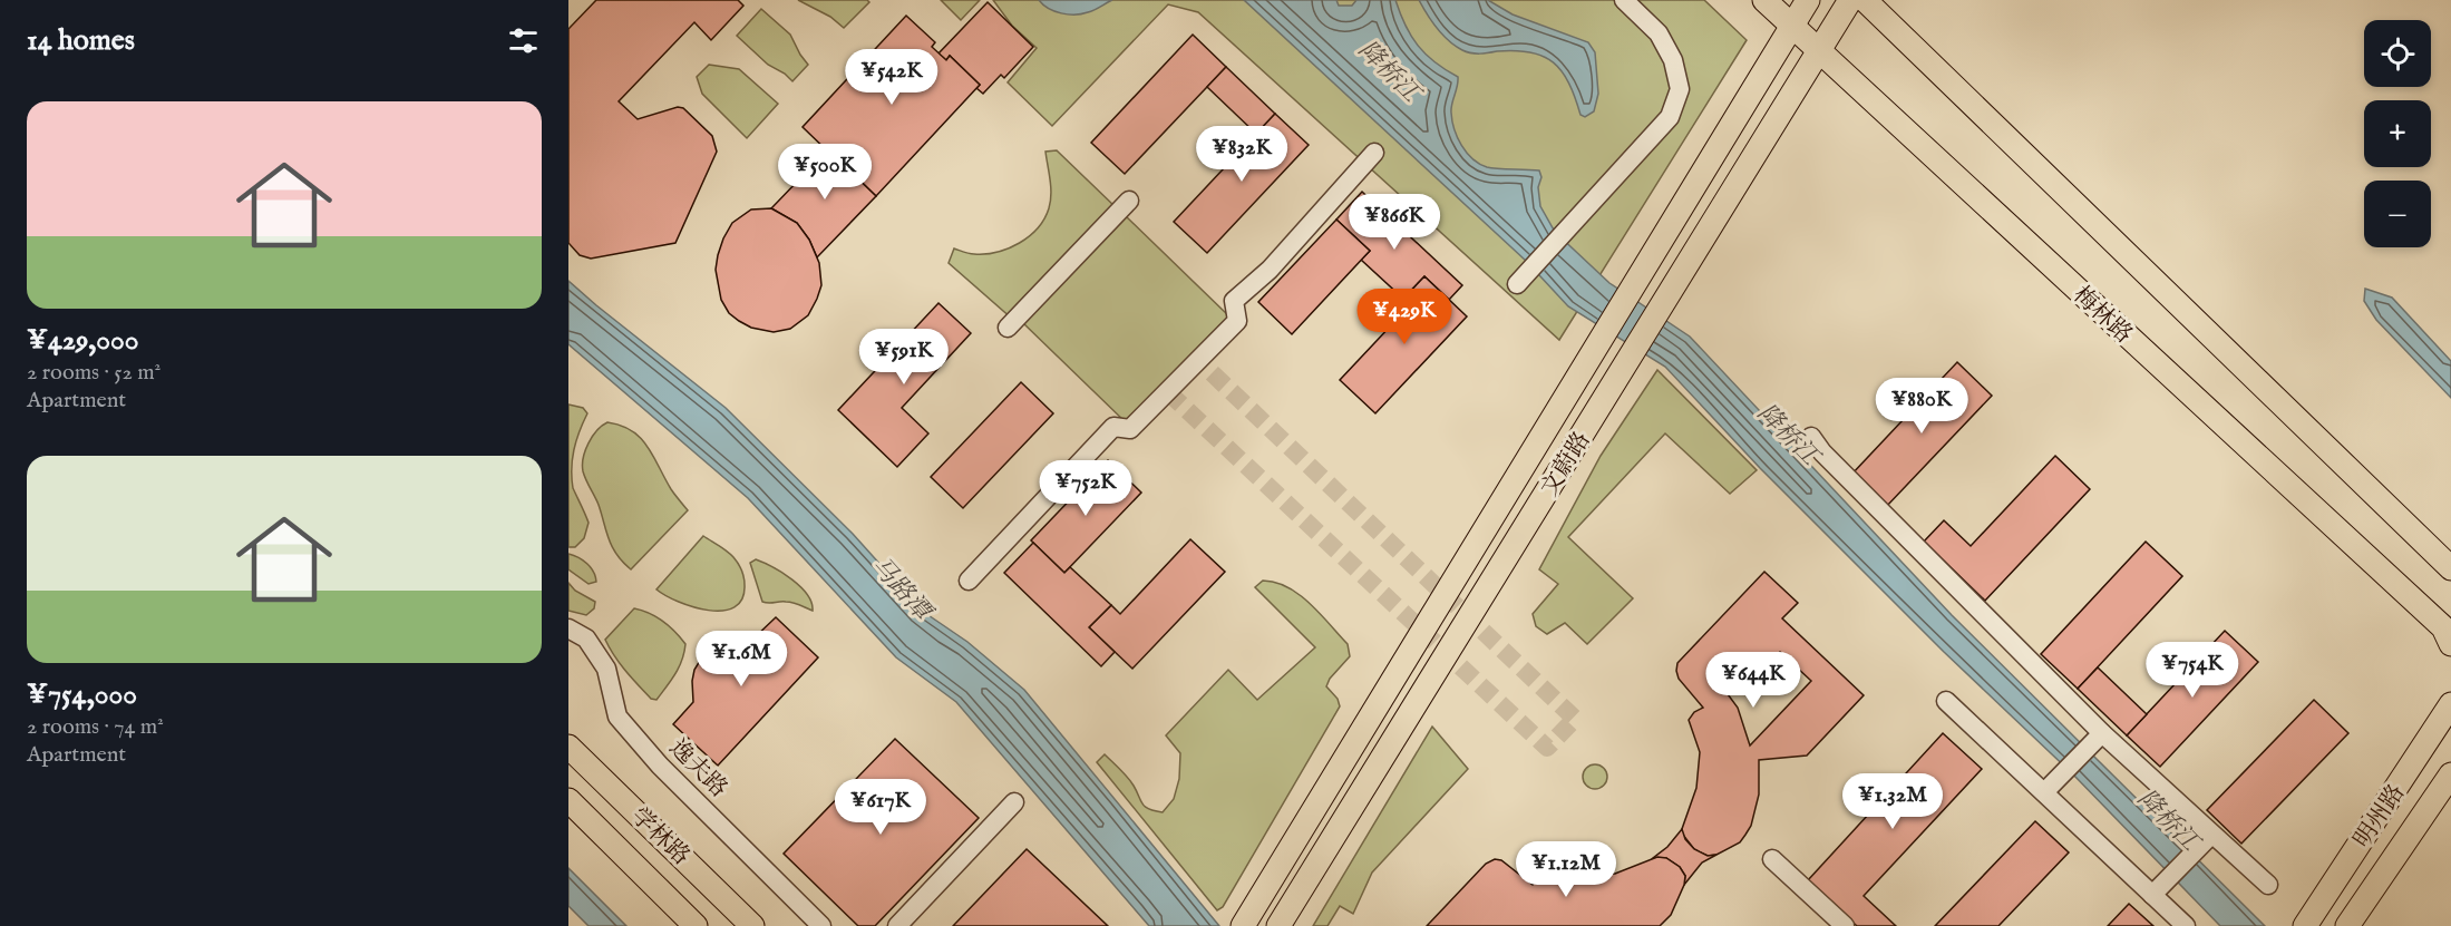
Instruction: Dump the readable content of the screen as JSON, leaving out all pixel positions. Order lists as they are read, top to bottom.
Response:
{
  "streets": {
    "main road": [
      "梅林路",
      "文蔚路",
      "明州路",
      "学林路"
    ],
    "street": ["逸夫路"]
  },
  "crossings": [
    ["梅林路", "文蔚路"]
  ],
  "water": ["降桥江", "马路潭"],
  "page": {
    "heading": "14 homes",
    "map_buttons": ["+", "−"],
    "price": [
      "¥542K",
      "¥832K",
      "¥500K",
      "¥866K",
      "¥429K",
      "¥591K",
      "¥880K",
      "¥752K",
      "¥1.6M",
      "¥754K",
      "¥644K",
      "¥1.32M",
      "¥617K",
      "¥1.12M"
    ],
    "list": [
      {
        "name": "¥429,000",
        "note": "2 rooms · 52 m² · Apartment"
      },
      {
        "name": "¥754,000",
        "note": "2 rooms · 74 m² · Apartment"
      }
    ]
  }
}
